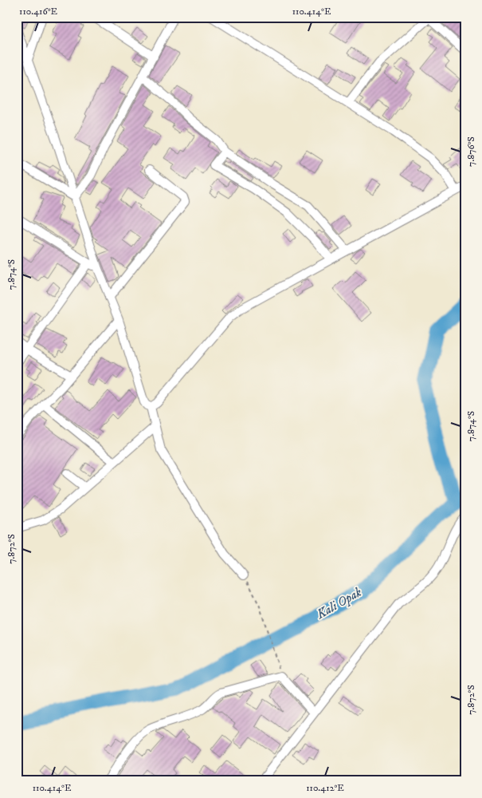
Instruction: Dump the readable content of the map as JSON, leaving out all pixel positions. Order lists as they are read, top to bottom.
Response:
{
  "water": ["Kali Opak"],
  "coordinates": [
    "110.416°E",
    "110.414°E",
    "7.876°S",
    "7.874°S",
    "7.872°S",
    "110.412°E"
  ]
}
